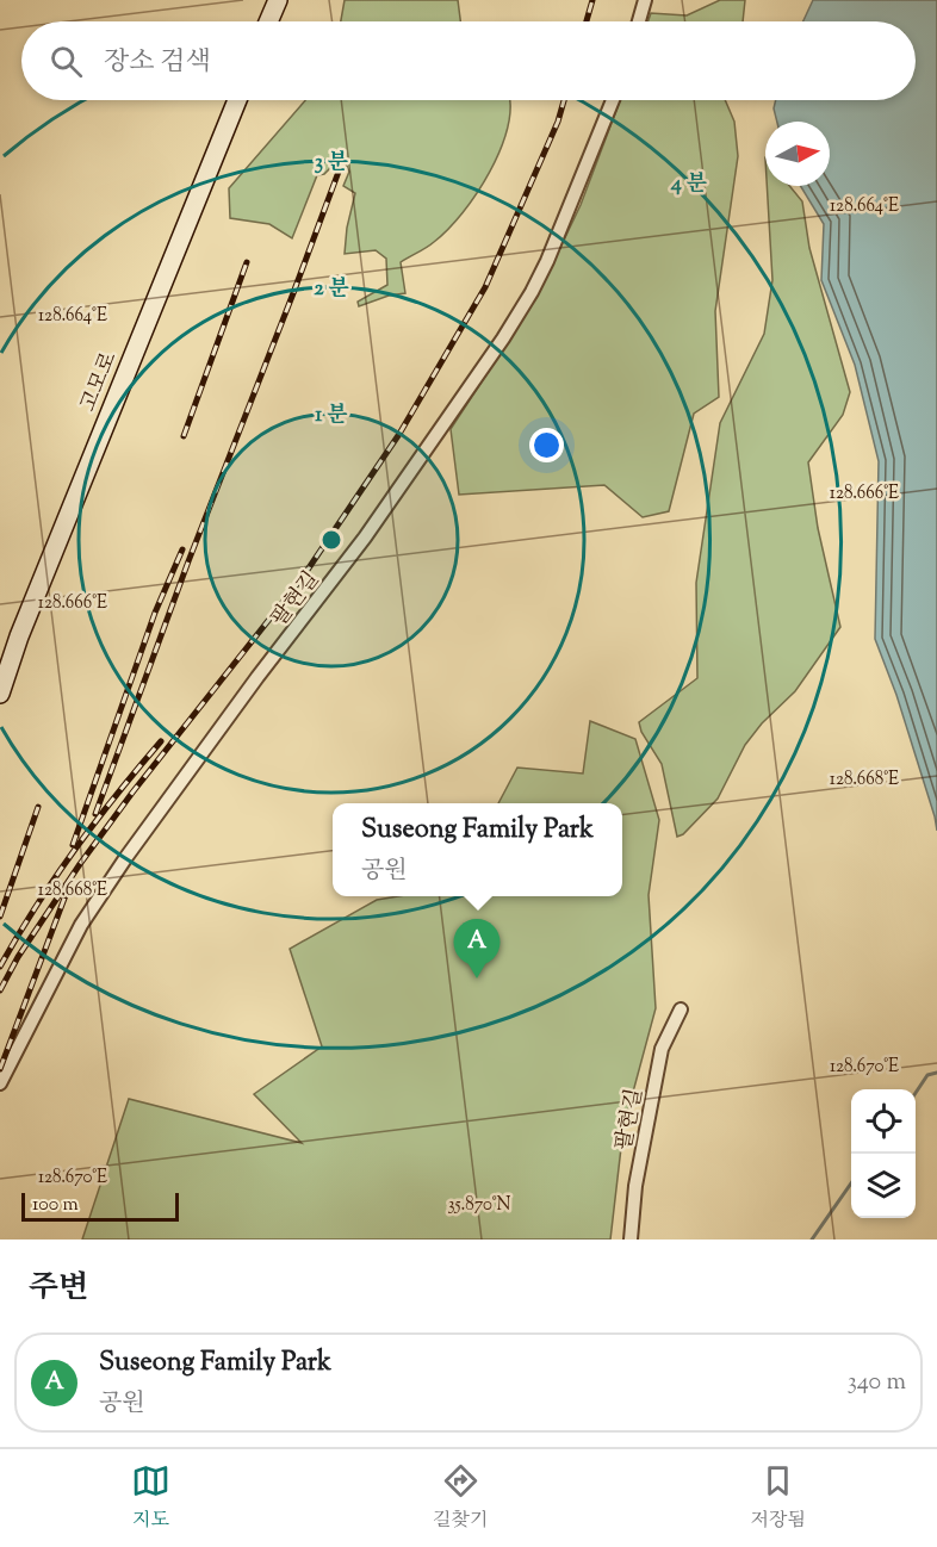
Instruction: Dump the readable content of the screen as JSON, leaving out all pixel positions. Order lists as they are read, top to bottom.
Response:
{
  "streets": {
    "main road": ["고모로"],
    "street": ["팔현길"]
  },
  "scale_bar": "100 m",
  "north": "right",
  "page": {
    "search": "장소 검색",
    "popup": ["Suseong Family Park", "공원"],
    "pins": "A",
    "scale": "100 m",
    "heading": "주변",
    "list": [
      {
        "mark": "A",
        "name": "Suseong Family Park",
        "note": "공원",
        "value": "340 m"
      }
    ],
    "nav": ["지도", "길찾기", "저장됨"]
  },
  "coordinates": [
    "128.664°E",
    "128.666°E",
    "128.668°E",
    "128.670°E",
    "35.870°N"
  ],
  "rings": [
    "3 분",
    "4 분",
    "2 분",
    "1 분"
  ]
}
